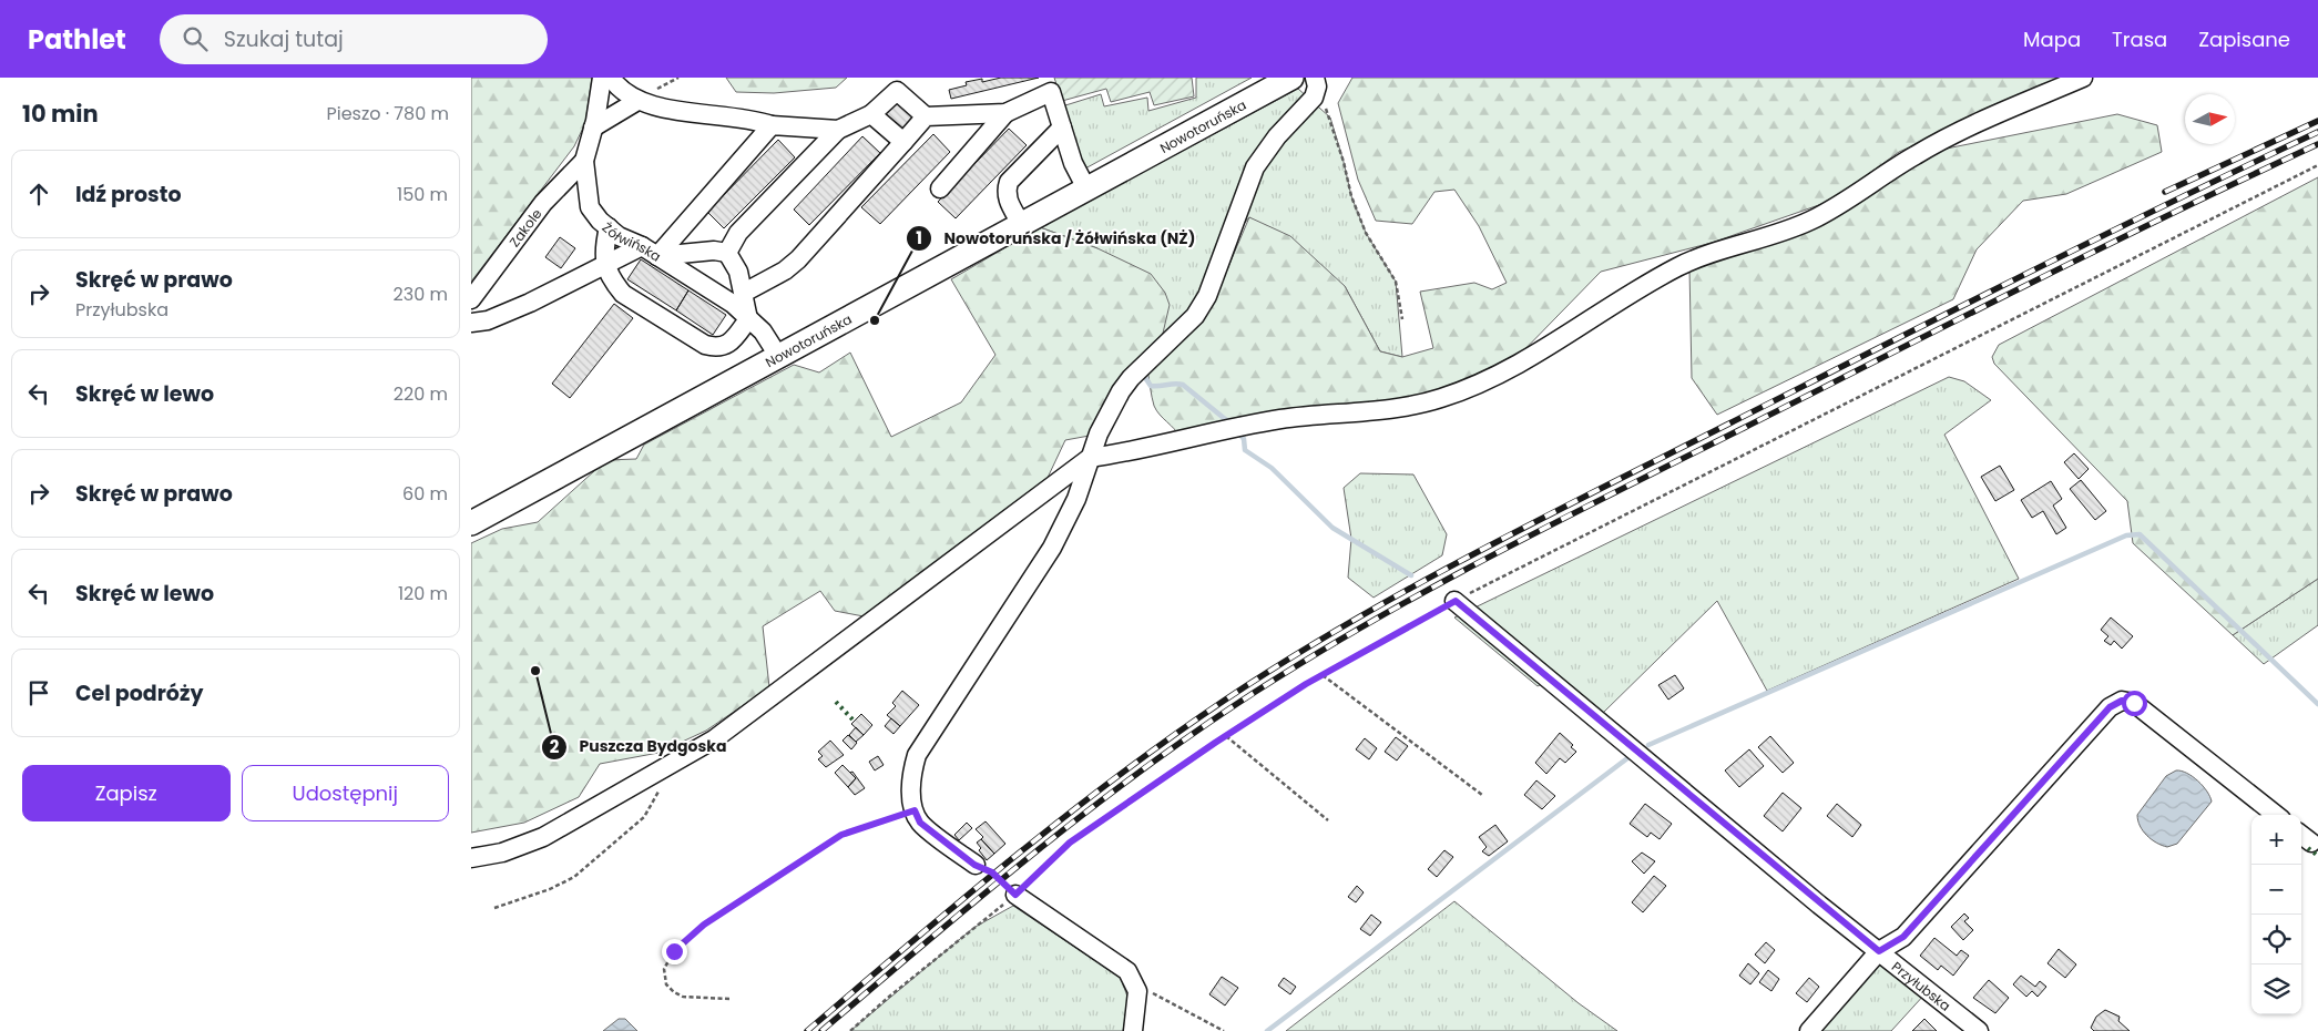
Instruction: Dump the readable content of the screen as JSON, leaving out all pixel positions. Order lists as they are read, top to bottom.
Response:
{
  "streets": {
    "main road": ["Nowotoruńska"],
    "street": ["Zakole", "Żółwińska", "Przyłubska"]
  },
  "crossings": [
    ["Nowotoruńska", "Żółwińska"],
    ["Zakole", "Żółwińska"]
  ],
  "places": ["Nowotoruńska / Żółwińska (NŻ)", "Puszcza Bydgoska"],
  "north": "right",
  "page": {
    "header": "Pathlet",
    "search": "Szukaj tutaj",
    "nav": ["Mapa", "Trasa", "Zapisane"],
    "heading": ["10 min", "Pieszo · 780 m"],
    "list": [
      ["Idź prosto", "150 m"],
      ["Skręć w prawo", "Przyłubska", "230 m"],
      ["Skręć w lewo", "220 m"],
      ["Skręć w prawo", "60 m"],
      ["Skręć w lewo", "120 m"],
      "Cel podróży"
    ],
    "buttons": ["Zapisz", "Udostępnij"],
    "map_buttons": ["+", "−"]
  }
}
